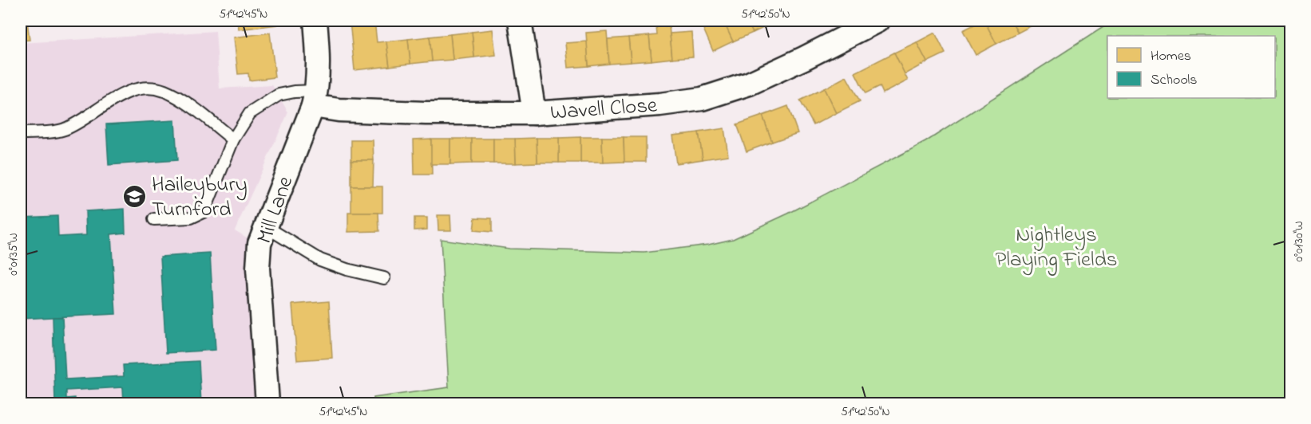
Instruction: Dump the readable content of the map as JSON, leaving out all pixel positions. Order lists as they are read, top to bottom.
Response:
{
  "streets": {
    "street": ["Wavell Close", "Mill Lane"]
  },
  "crossings": [
    ["Wavell Close", "Mill Lane"]
  ],
  "parks": ["Nightleys Playing Fields"],
  "places": {
    "school or university": ["Haileybury Turnford"]
  },
  "legend": ["Homes", "Schools"],
  "coordinates": [
    "51°42'45\"N",
    "51°42'50\"N",
    "0°01'30\"W",
    "0°01'35\"W"
  ]
}
